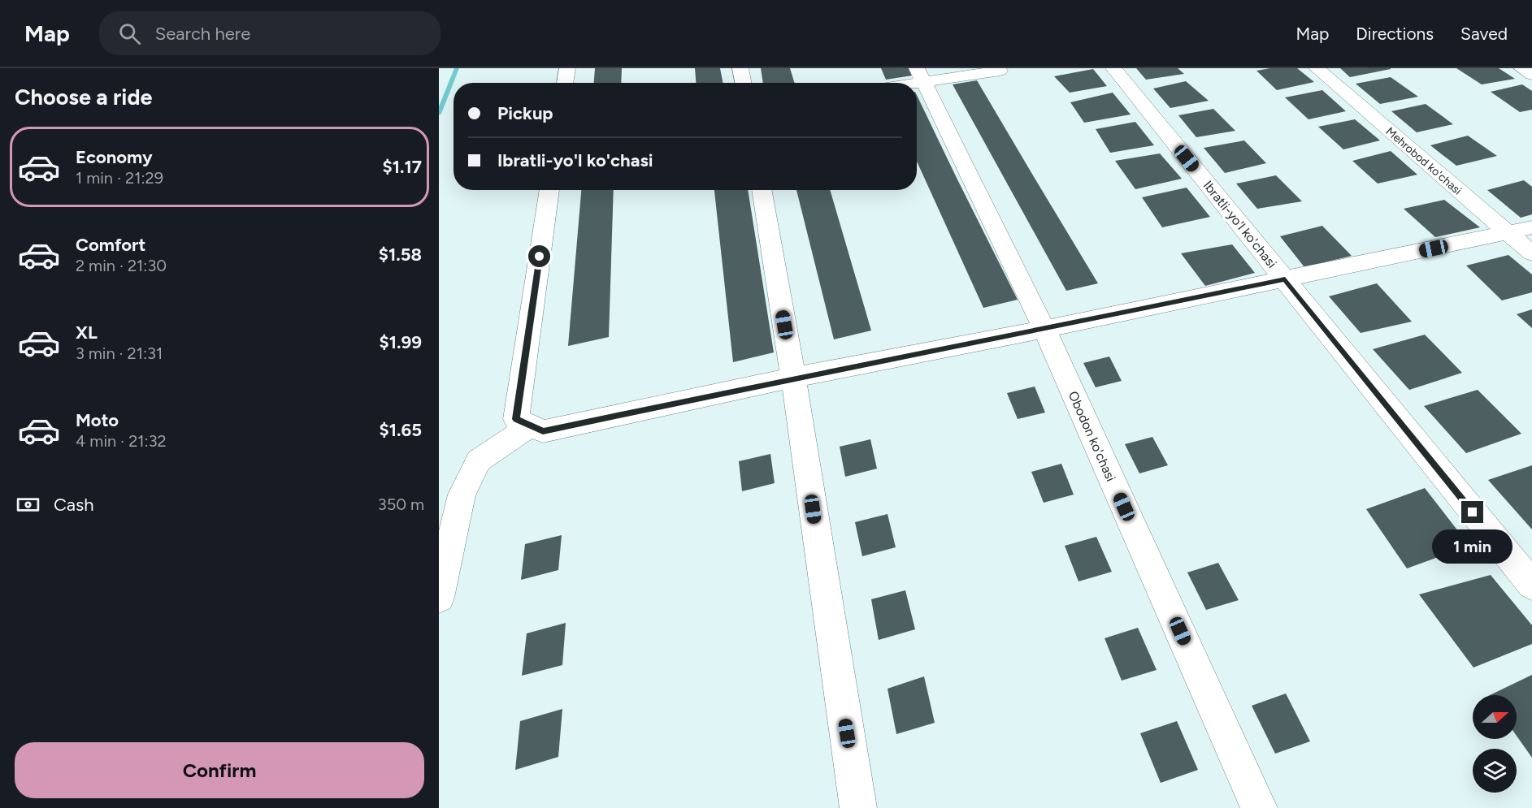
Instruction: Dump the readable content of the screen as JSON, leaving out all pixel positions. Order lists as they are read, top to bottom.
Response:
{
  "streets": {
    "street": ["Mehrobod ko'chasi", "Ibratli-yo'l ko'chasi", "Obodon ko'chasi"]
  },
  "north": "right",
  "page": {
    "header": "Map",
    "search": "Search here",
    "nav": ["Map", "Directions", "Saved"],
    "heading": "Choose a ride",
    "banner": ["Pickup", "Ibratli-yo'l ko'chasi"],
    "list": [
      {
        "name": "Economy",
        "note": "1 min · 21:29",
        "value": "$1.17"
      },
      {
        "name": "Comfort",
        "note": "2 min · 21:30",
        "value": "$1.58"
      },
      {
        "name": "XL",
        "note": "3 min · 21:31",
        "value": "$1.99"
      },
      {
        "name": "Moto",
        "note": "4 min · 21:32",
        "value": "$1.65"
      }
    ],
    "pay": ["Cash", "350 m"],
    "bubble": "1 min",
    "buttons": "Confirm"
  }
}
